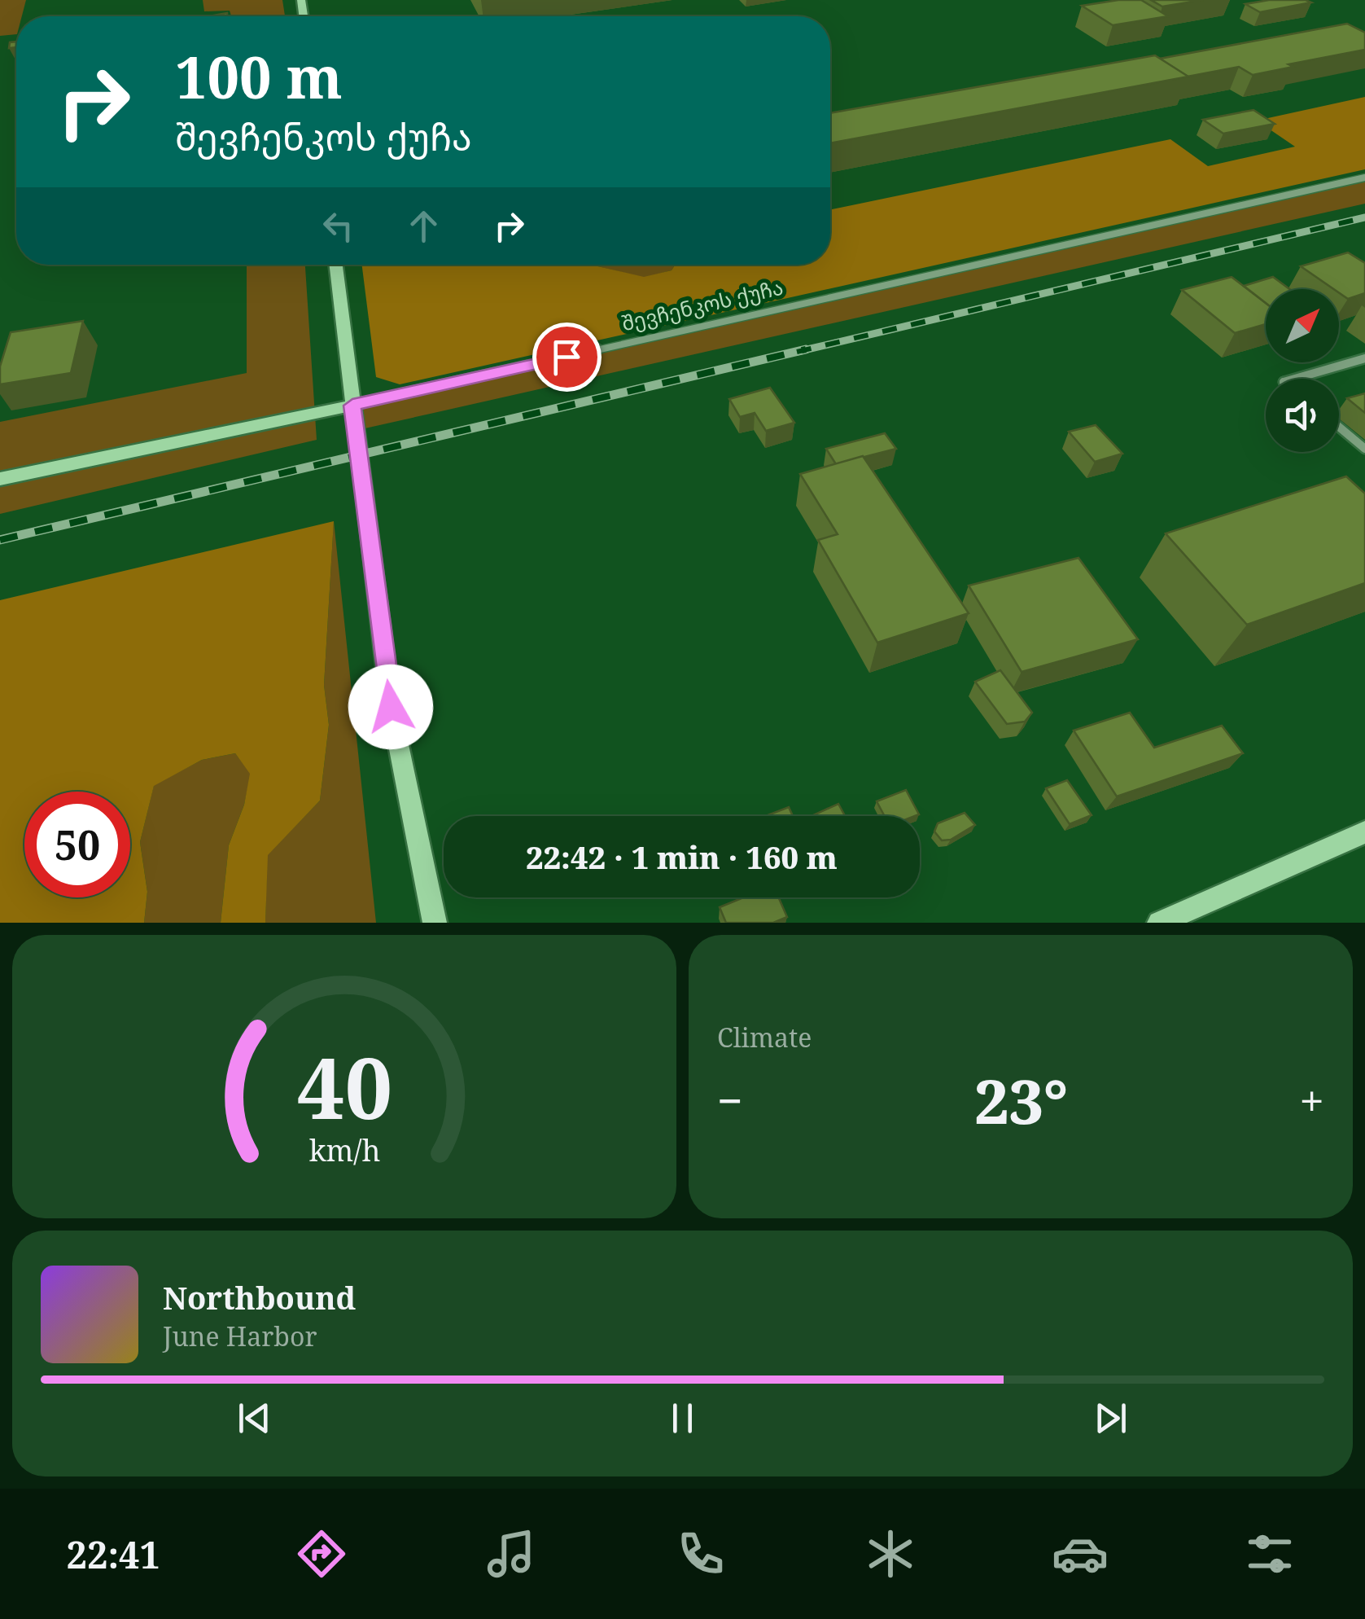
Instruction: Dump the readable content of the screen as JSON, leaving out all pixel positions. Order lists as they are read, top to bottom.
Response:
{
  "streets": {
    "main road": ["შევჩენკოს ქუჩა"]
  },
  "north": "top right",
  "page": {
    "turn": ["100 m", "შევჩენკოს ქუჩა"],
    "limit": "50",
    "trip": "22:42 · 1 min · 160 m",
    "tile": "Climate",
    "heat": ["−", "23°", "+"],
    "song": ["Northbound", "June Harbor"],
    "tabs": "22:41",
    "gauge": ["40", "km/h"]
  }
}
